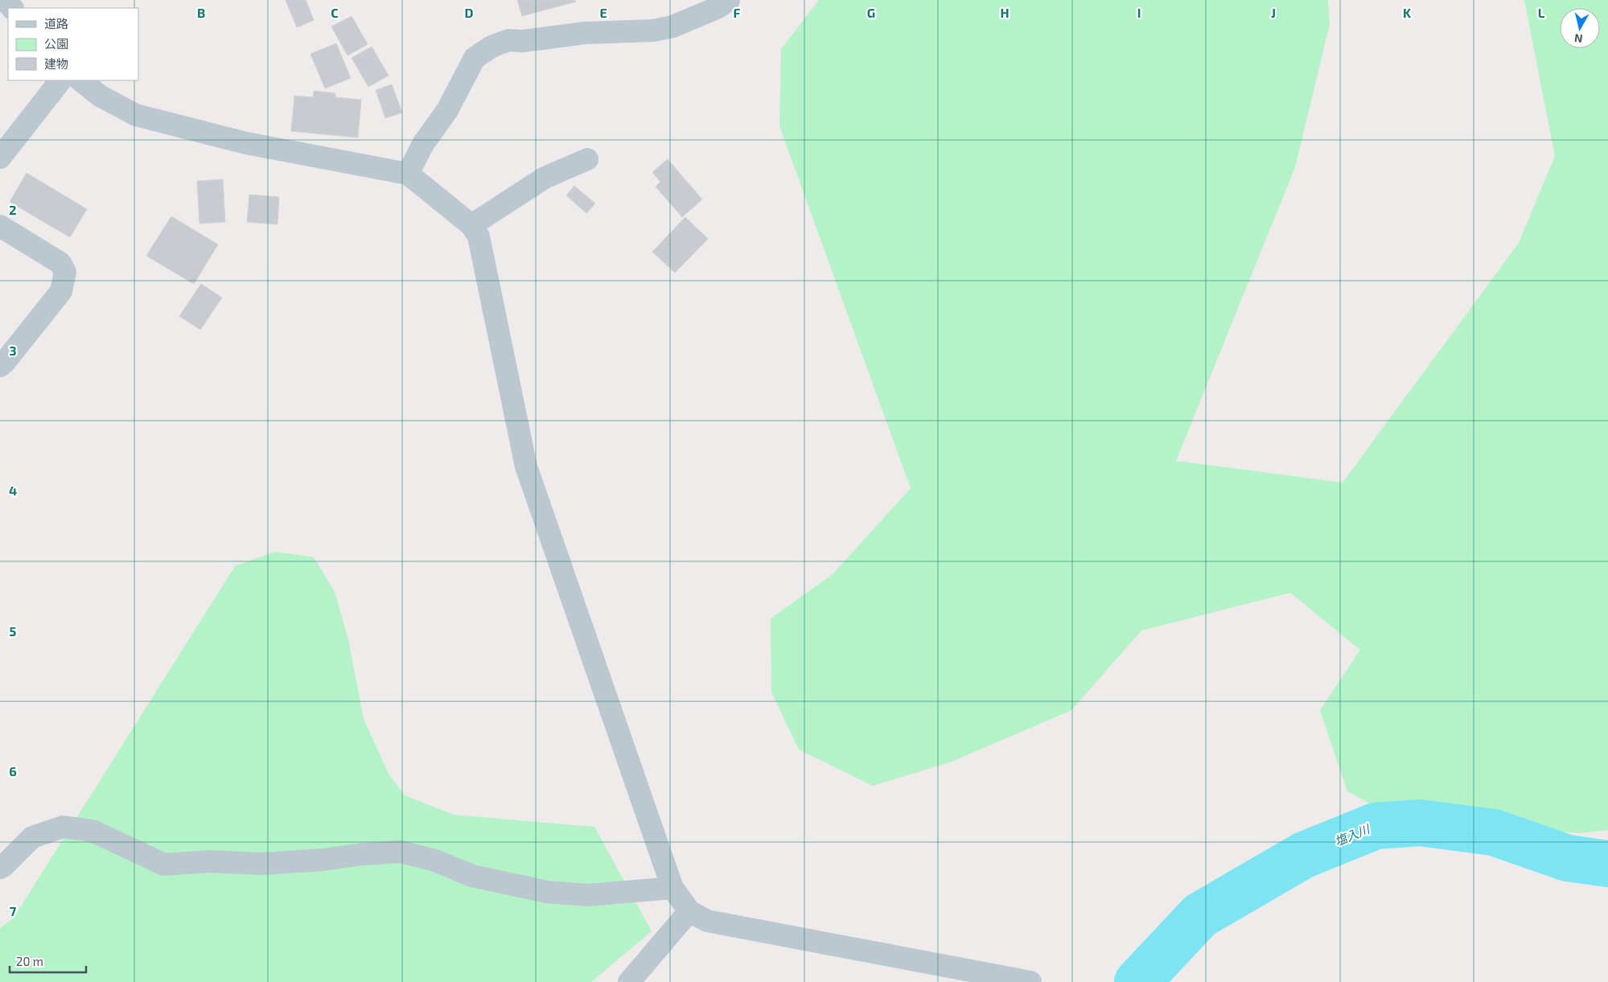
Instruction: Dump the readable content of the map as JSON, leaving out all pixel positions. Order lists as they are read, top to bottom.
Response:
{
  "water": ["塩入川"],
  "legend": ["道路", "公園", "建物"],
  "scale_bar": "20 m",
  "north": "bottom",
  "grid": {
    "columns": [
      "B",
      "C",
      "D",
      "E",
      "F",
      "G",
      "H",
      "I",
      "J",
      "K",
      "L"
    ],
    "rows": [
      "2",
      "3",
      "4",
      "5",
      "6",
      "7"
    ]
  }
}
